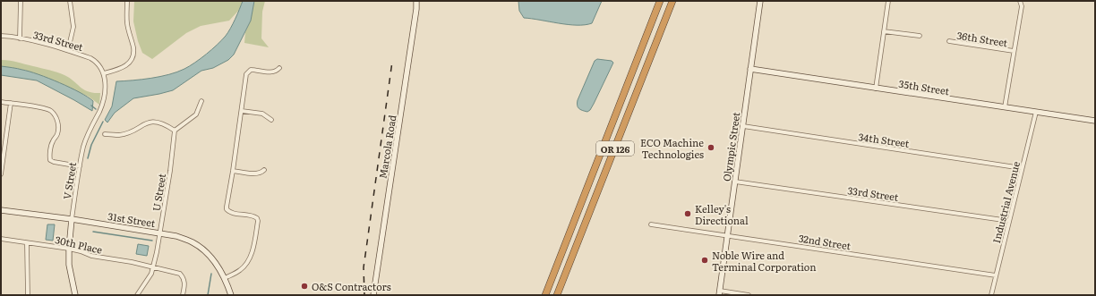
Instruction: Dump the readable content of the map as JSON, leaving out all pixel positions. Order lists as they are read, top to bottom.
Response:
{
  "streets": {
    "highway": ["OR 126"],
    "street": [
      "36th Street",
      "33rd Street",
      "35th Street",
      "34th Street",
      "Marcola Road",
      "Olympic Street",
      "V Street",
      "U Street",
      "Industrial Avenue",
      "31st Street",
      "32nd Street",
      "30th Place"
    ]
  },
  "crossings": [
    ["33rd Street", "Olympic Street"],
    ["33rd Street", "V Street"],
    ["33rd Street", "Industrial Avenue"],
    ["35th Street", "Olympic Street"],
    ["35th Street", "Industrial Avenue"],
    ["34th Street", "Olympic Street"],
    ["34th Street", "Industrial Avenue"],
    ["Olympic Street", "32nd Street"],
    ["V Street", "31st Street"],
    ["V Street", "30th Place"],
    ["U Street", "31st Street"],
    ["U Street", "30th Place"],
    ["Industrial Avenue", "32nd Street"]
  ],
  "places": [
    "ECO Machine Technologies",
    "Kelley's Directional",
    "Noble Wire and Terminal Corporation",
    "O&S Contractors"
  ]
}
